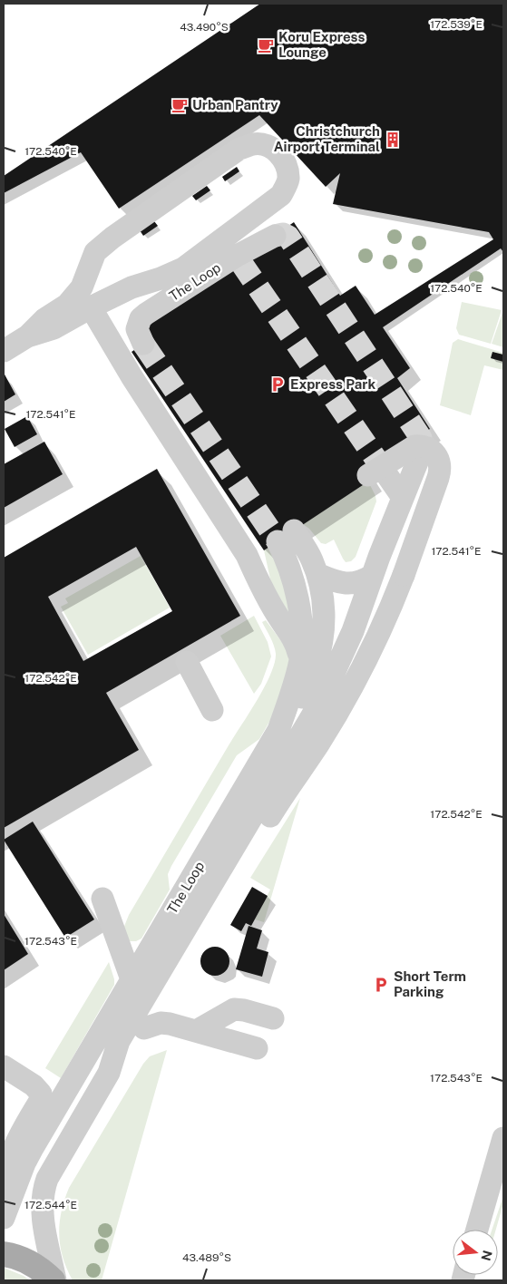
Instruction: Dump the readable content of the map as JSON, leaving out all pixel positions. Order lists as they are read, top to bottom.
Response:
{
  "streets": {
    "street": ["The Loop"]
  },
  "places": {
    "cafe": ["Koru Express Lounge", "Urban Pantry"],
    "building": ["Christchurch Airport Terminal"],
    "parking": ["Express Park", "Short Term Parking"]
  },
  "north": "right",
  "coordinates": [
    "172.539°E",
    "43.490°S",
    "172.540°E",
    "172.541°E",
    "172.542°E",
    "172.543°E",
    "172.544°E",
    "43.489°S"
  ]
}
